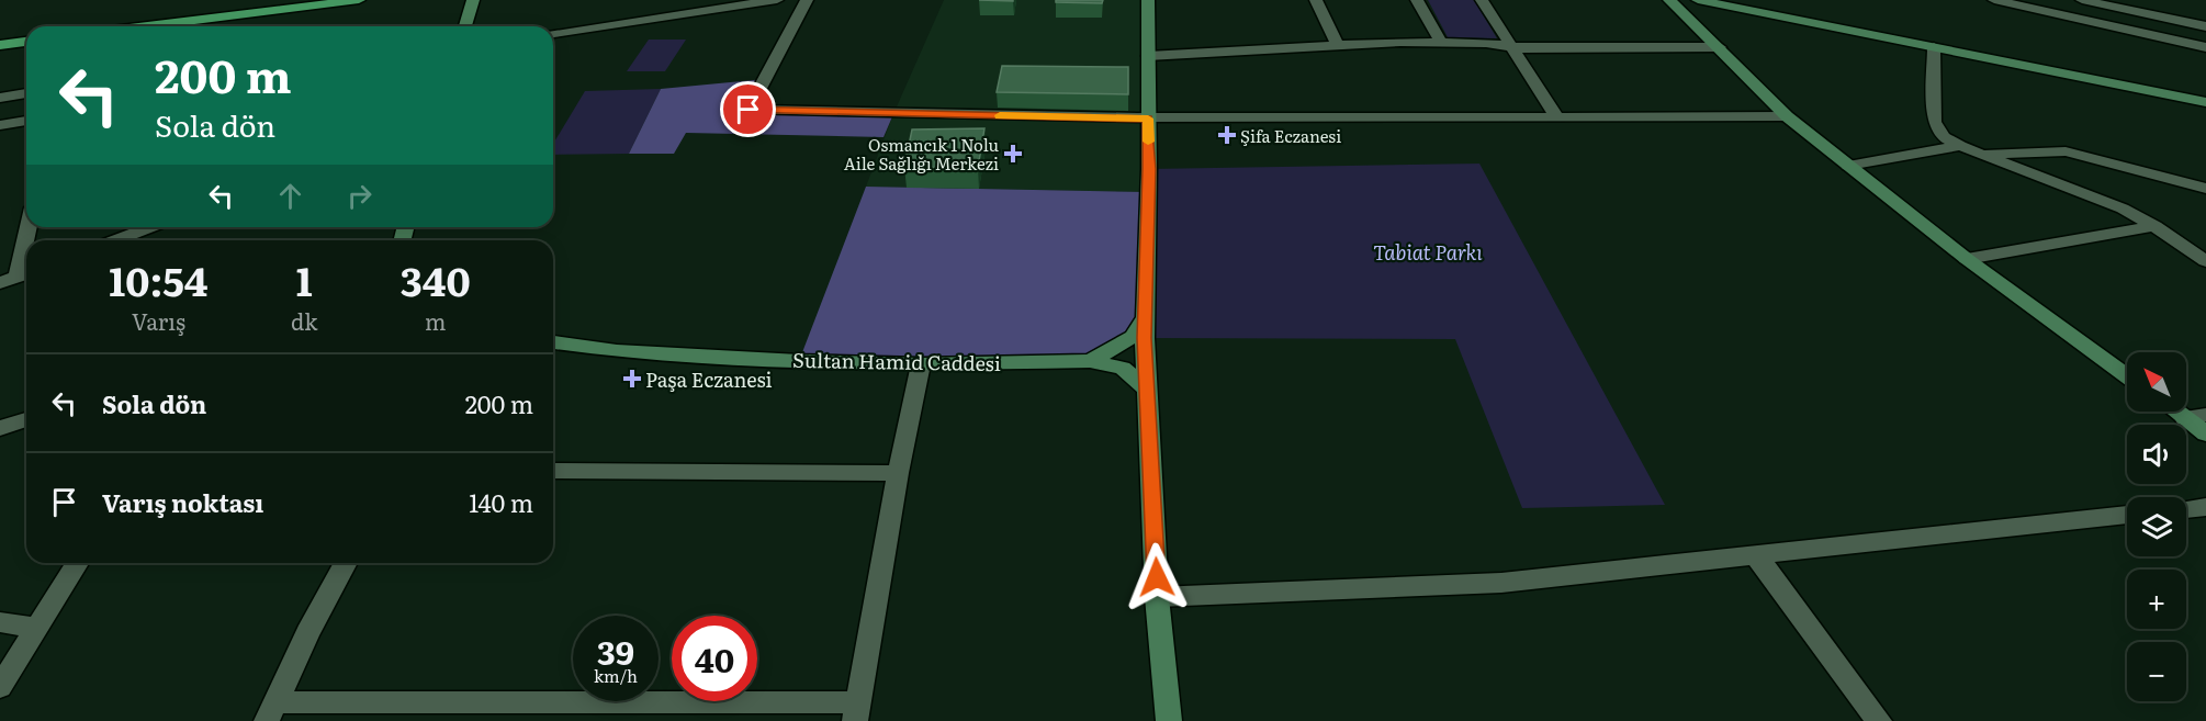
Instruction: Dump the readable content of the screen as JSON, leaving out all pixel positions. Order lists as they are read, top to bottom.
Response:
{
  "streets": {
    "street": ["Sultan Hamid Caddesi"]
  },
  "parks": ["Tabiat Parkı"],
  "places": {
    "health": ["Şifa Eczanesi", "Osmancık 1 Nolu Aile Sağlığı Merkezi", "Paşa Eczanesi"]
  },
  "north": "top left",
  "page": {
    "turn": ["200 m", "Sola dön"],
    "eta": [
      "10:54",
      "Varış",
      "1",
      "dk",
      "340",
      "m"
    ],
    "map_buttons": ["+", "−"],
    "list": [
      {
        "name": "Sola dön",
        "value": "200 m"
      },
      {
        "name": "Varış noktası",
        "value": "140 m"
      }
    ],
    "speed": "39 km/h",
    "limit": "40"
  }
}
